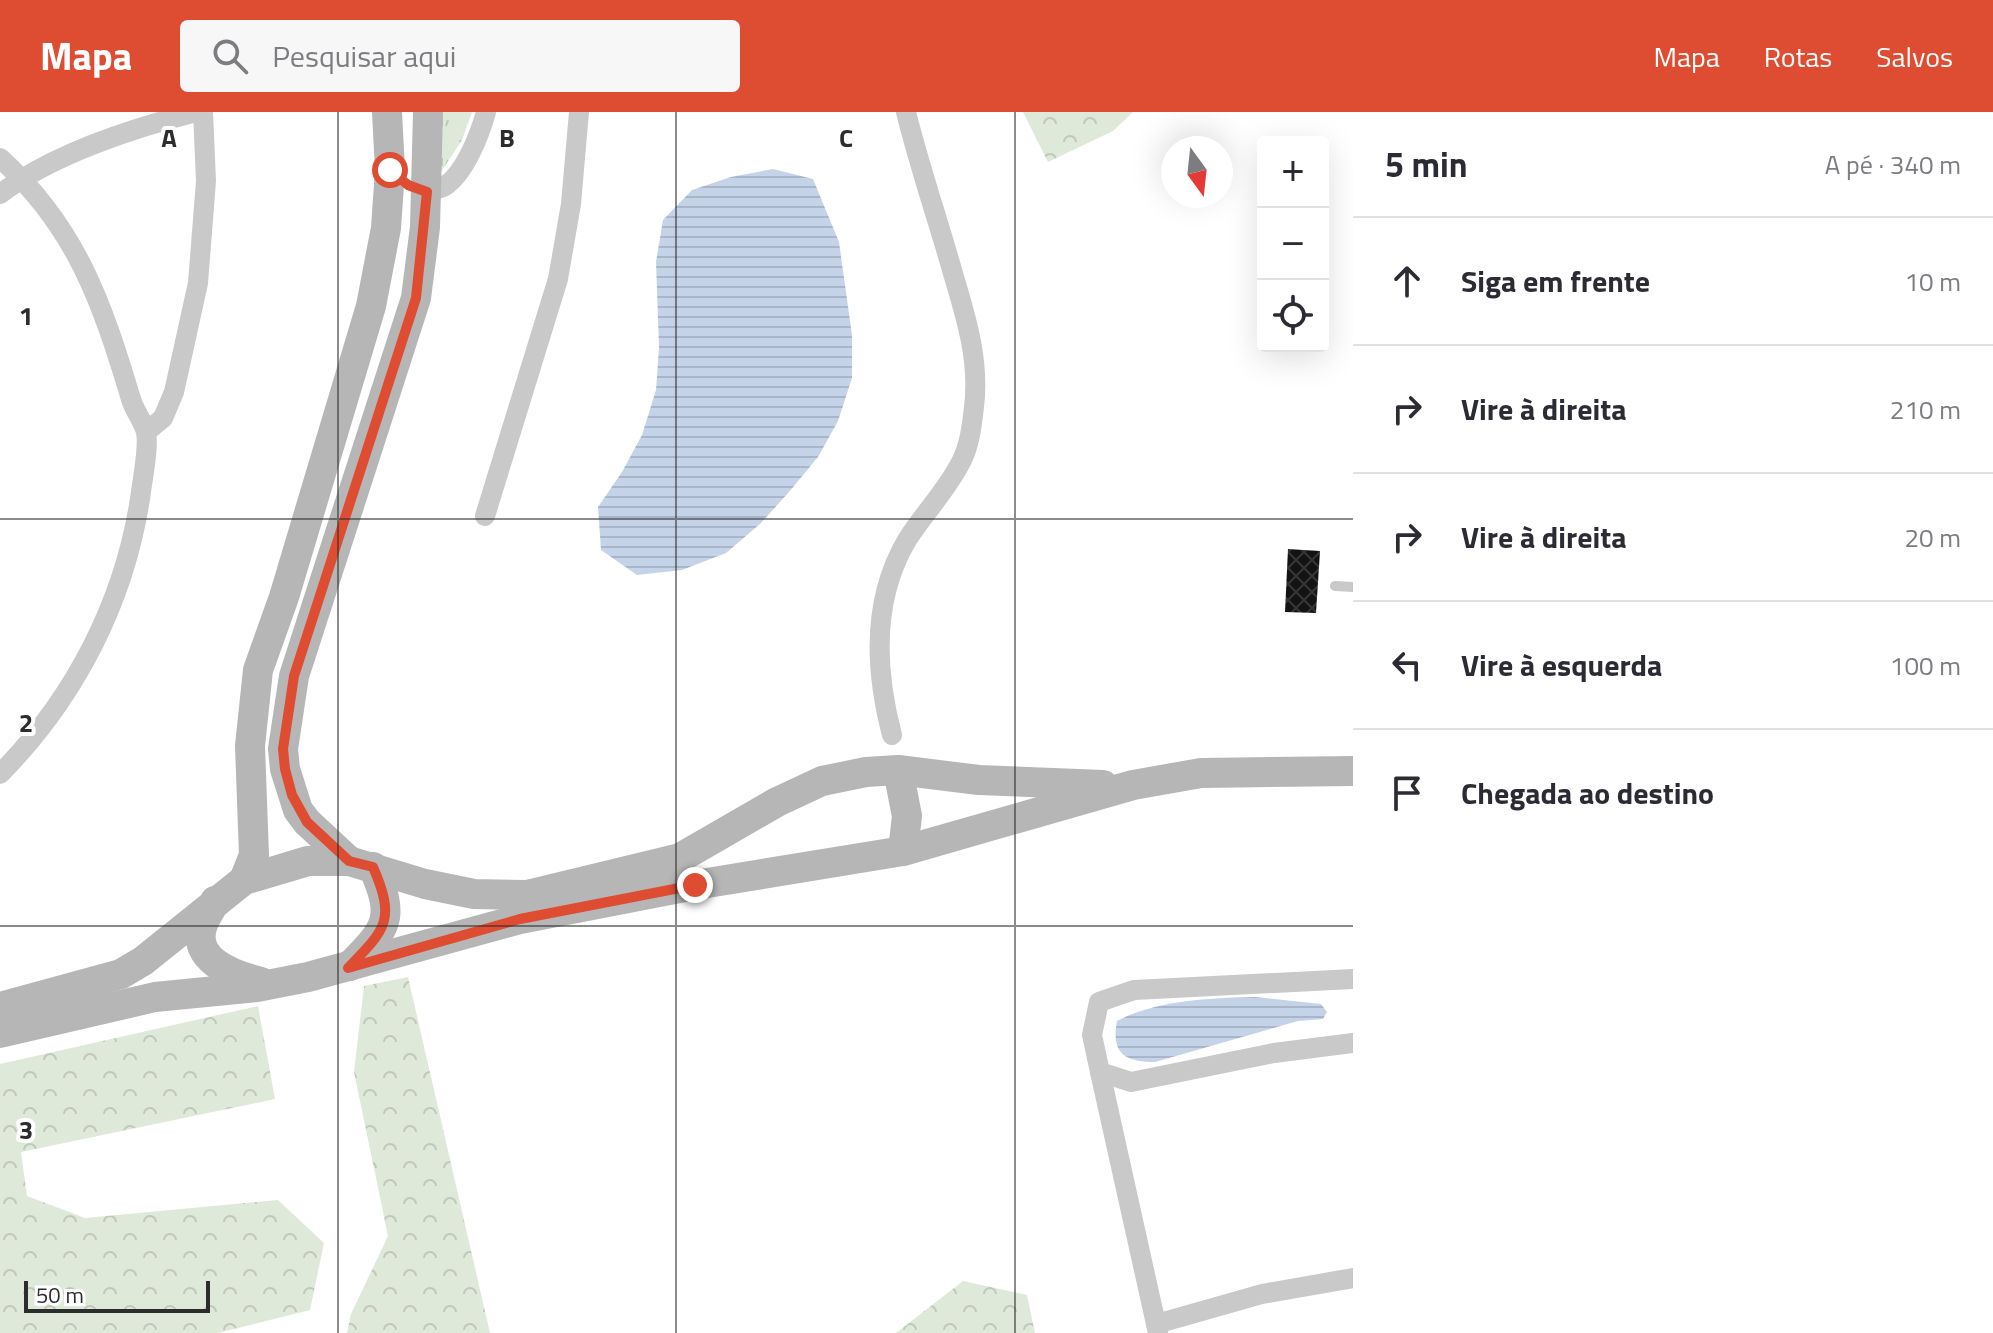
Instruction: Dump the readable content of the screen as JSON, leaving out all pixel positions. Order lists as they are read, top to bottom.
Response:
{
  "scale_bar": "50 m",
  "north": "bottom",
  "page": {
    "header": "Mapa",
    "search": "Pesquisar aqui",
    "nav": ["Mapa", "Rotas", "Salvos"],
    "heading": ["5 min", "A pé · 340 m"],
    "map_buttons": ["+", "−"],
    "list": [
      ["Siga em frente", "10 m"],
      ["Vire à direita", "210 m"],
      ["Vire à direita", "20 m"],
      ["Vire à esquerda", "100 m"],
      "Chegada ao destino"
    ],
    "scale": "50 m"
  },
  "grid": {
    "columns": ["A", "B", "C"],
    "rows": ["1", "2", "3"]
  }
}
